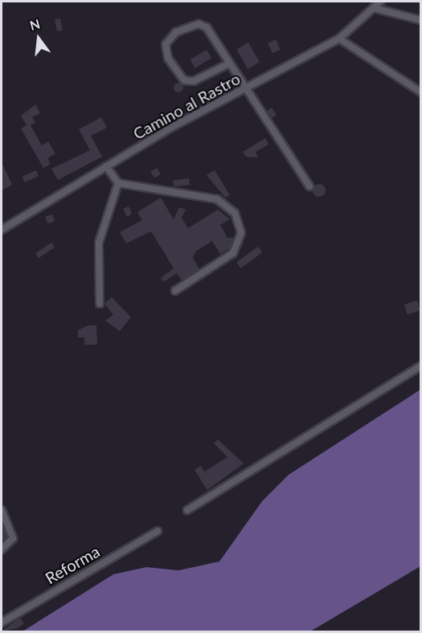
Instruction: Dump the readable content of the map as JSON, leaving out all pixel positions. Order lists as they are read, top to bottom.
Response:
{
  "streets": {
    "street": ["Camino al Rastro", "Reforma"]
  },
  "north": "top"
}
